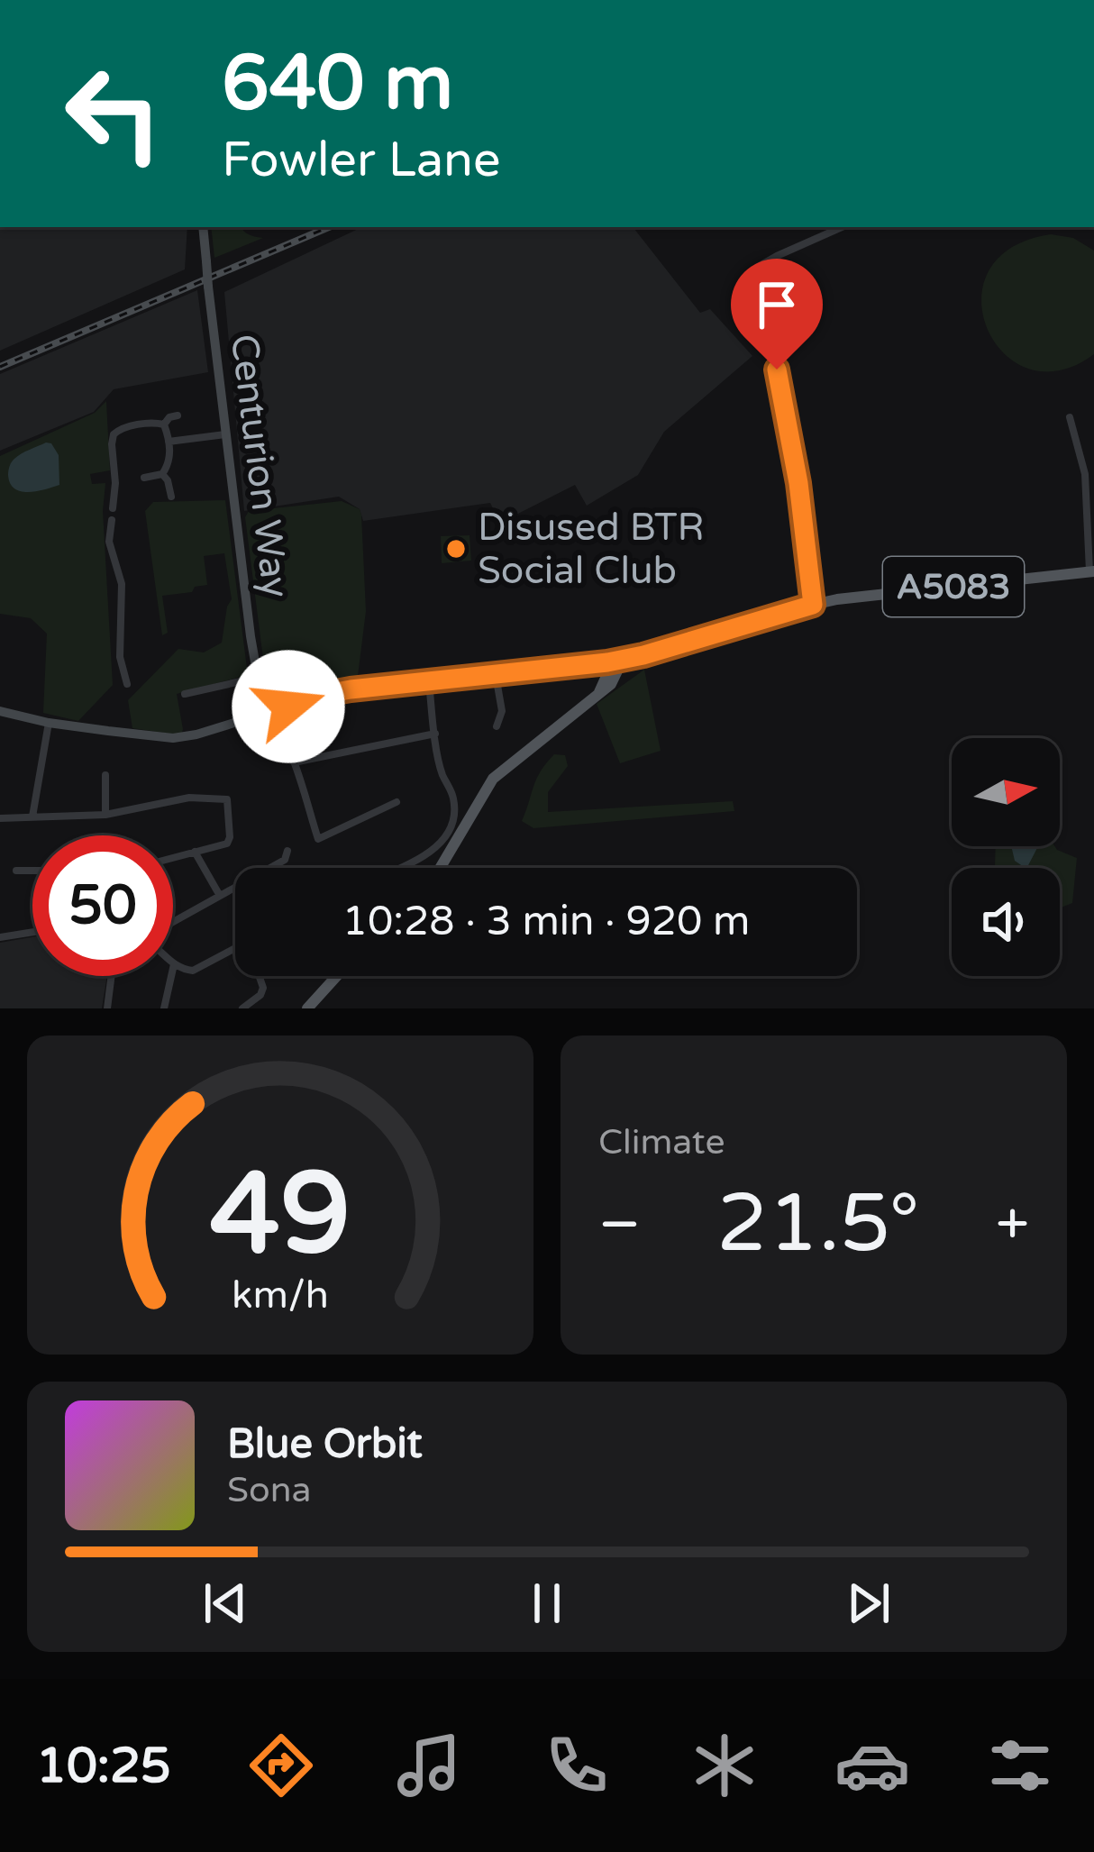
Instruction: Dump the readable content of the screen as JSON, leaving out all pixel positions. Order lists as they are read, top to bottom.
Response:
{
  "streets": {
    "main road": ["Centurion Way", "A5083"]
  },
  "places": ["Disused BTR Social Club"],
  "north": "right",
  "page": {
    "turn": ["640 m", "Fowler Lane"],
    "limit": "50",
    "trip": "10:28 · 3 min · 920 m",
    "tile": "Climate",
    "heat": ["−", "21.5°", "+"],
    "song": ["Blue Orbit", "Sona"],
    "tabs": "10:25",
    "gauge": ["49", "km/h"]
  }
}
